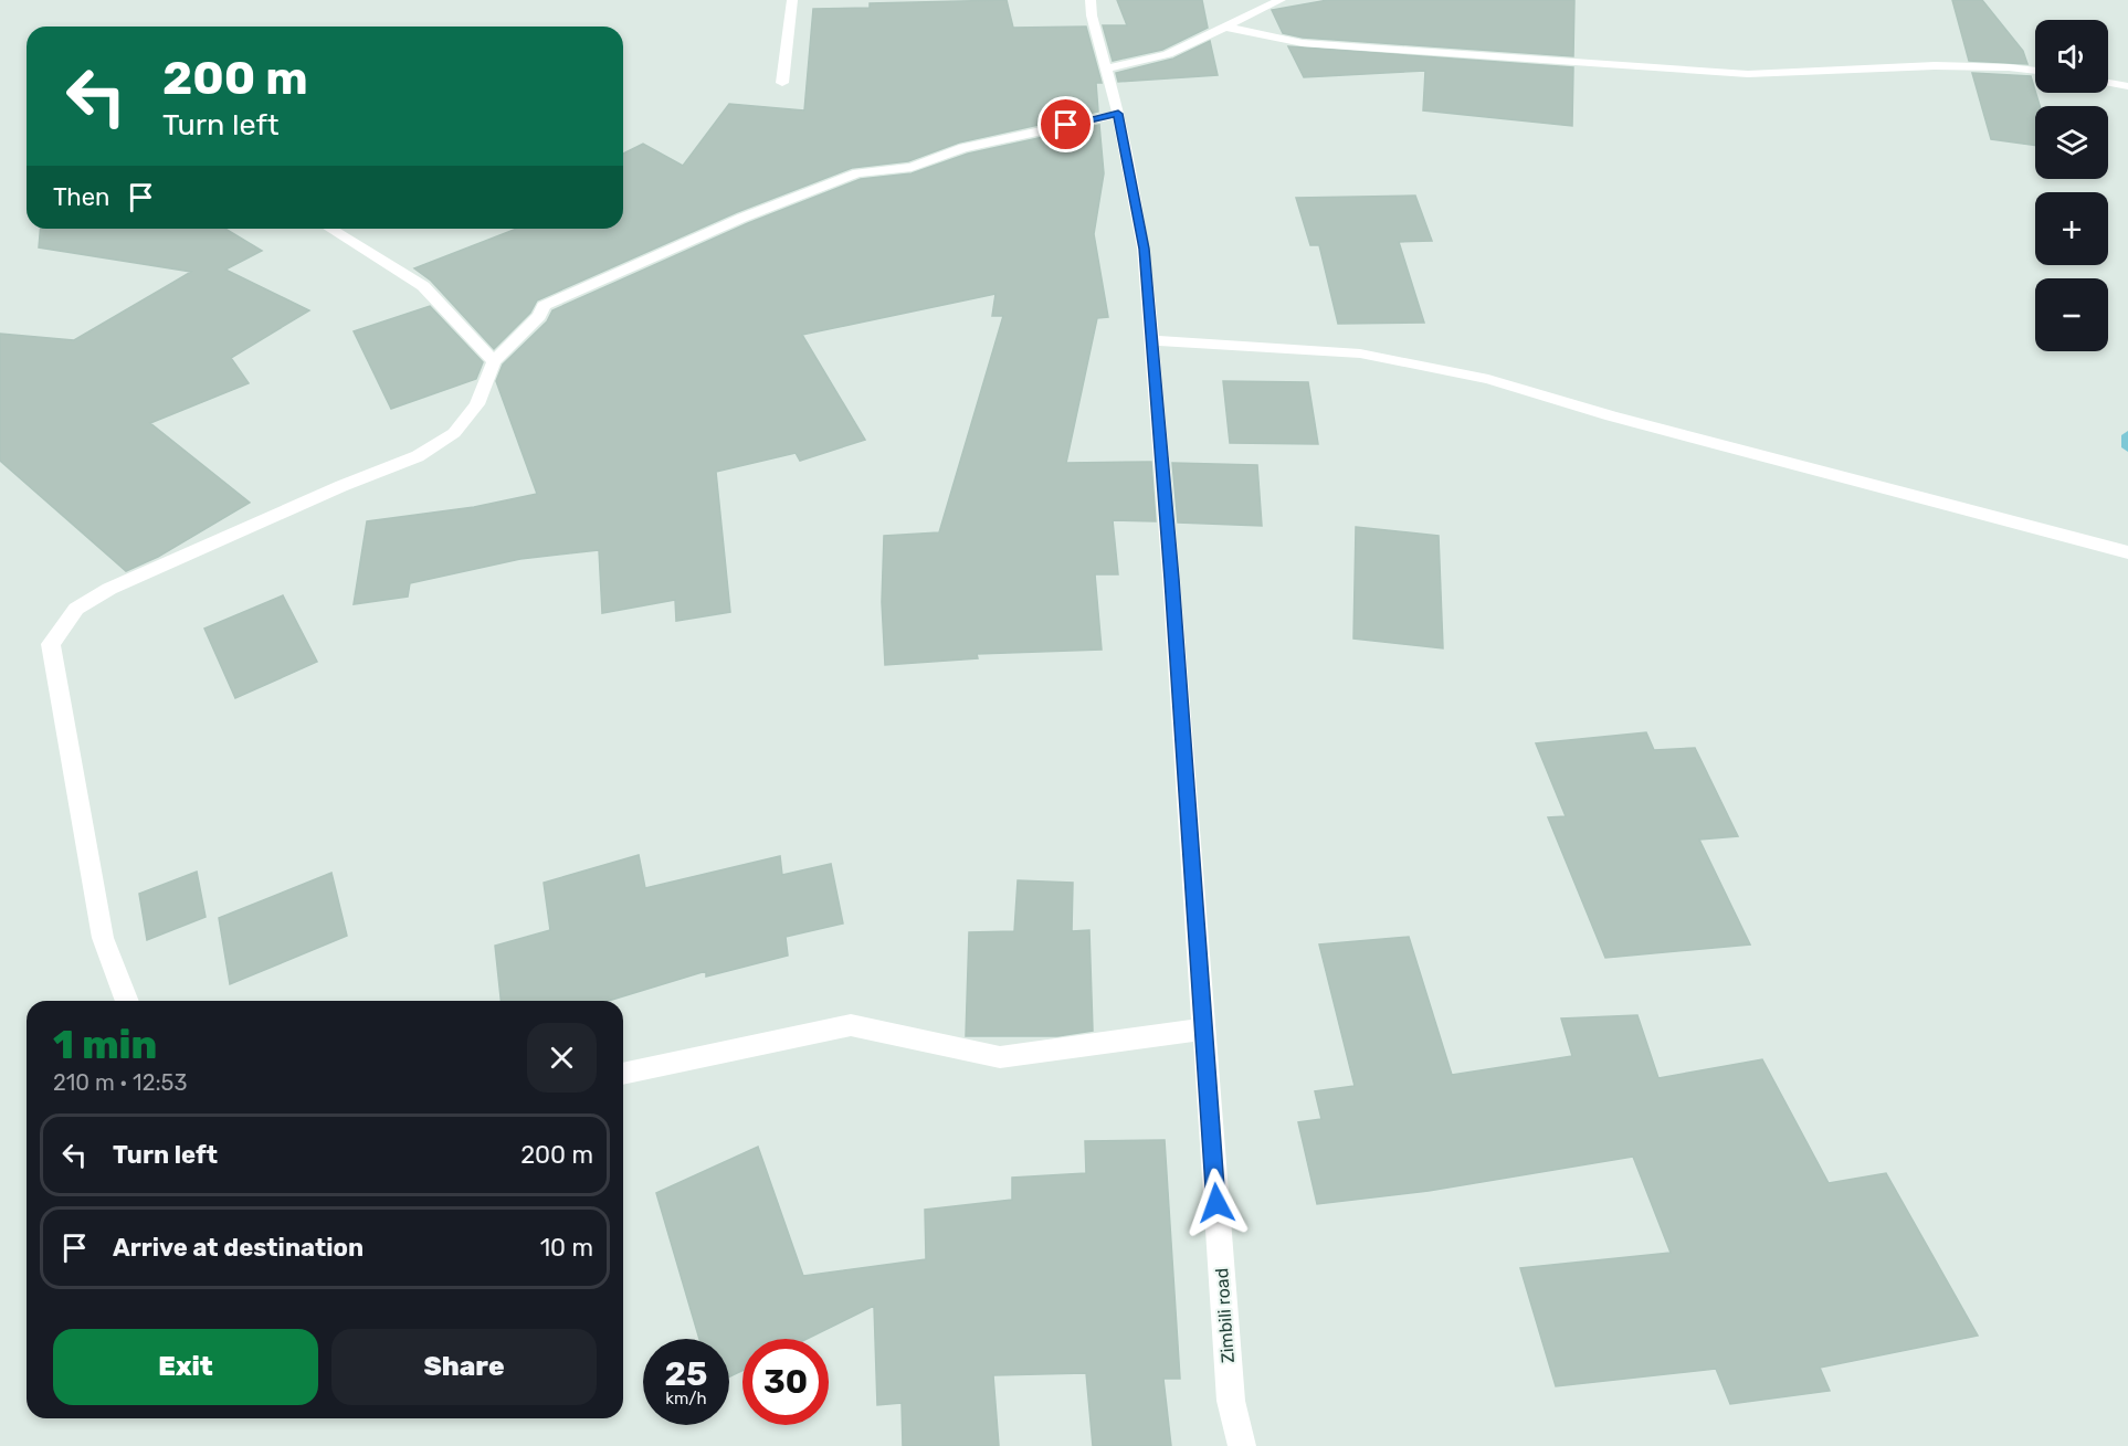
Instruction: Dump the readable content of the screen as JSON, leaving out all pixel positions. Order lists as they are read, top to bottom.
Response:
{
  "streets": {
    "street": ["Zimbili road"]
  },
  "page": {
    "map_buttons": ["+", "−"],
    "turn": ["200 m", "Turn left"],
    "then": "Then",
    "heading": ["1 min", "210 m · 12:53"],
    "list": [
      {
        "name": "Turn left",
        "value": "200 m"
      },
      {
        "name": "Arrive at destination",
        "value": "10 m"
      }
    ],
    "buttons": ["Exit", "Share"],
    "speed": "25 km/h",
    "limit": "30"
  }
}
